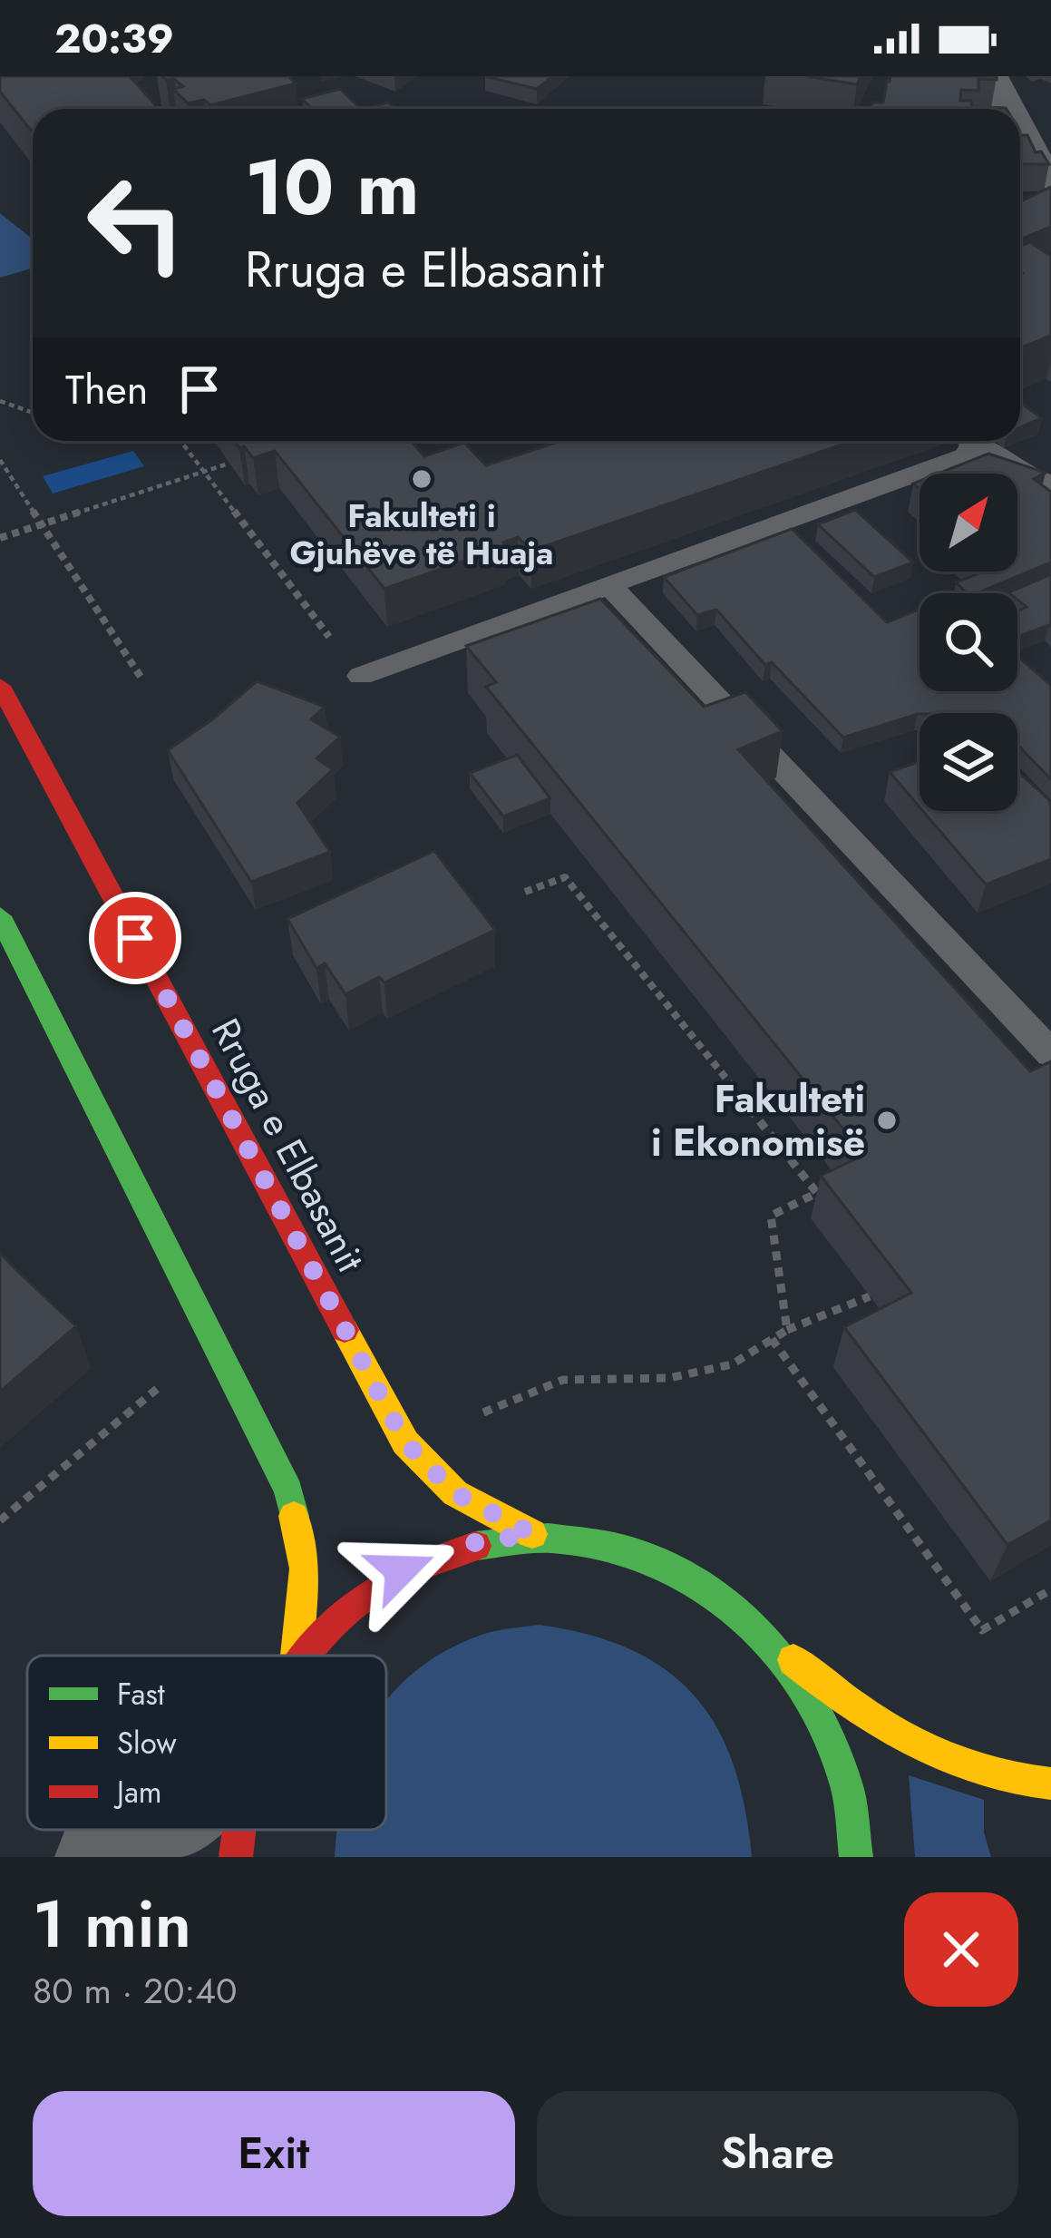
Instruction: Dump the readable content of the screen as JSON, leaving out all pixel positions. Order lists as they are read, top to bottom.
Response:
{
  "streets": {
    "main road": ["Rruga e Elbasanit"]
  },
  "places": ["Fakulteti i Gjuhëve të Huaja", "Fakulteti i Ekonomisë"],
  "legend": ["Fast", "Slow", "Jam"],
  "north": "top right",
  "page": {
    "status": "20:39",
    "turn": ["10 m", "Rruga e Elbasanit"],
    "then": "Then",
    "heading": ["1 min", "80 m · 20:40"],
    "buttons": ["Exit", "Share"]
  }
}
